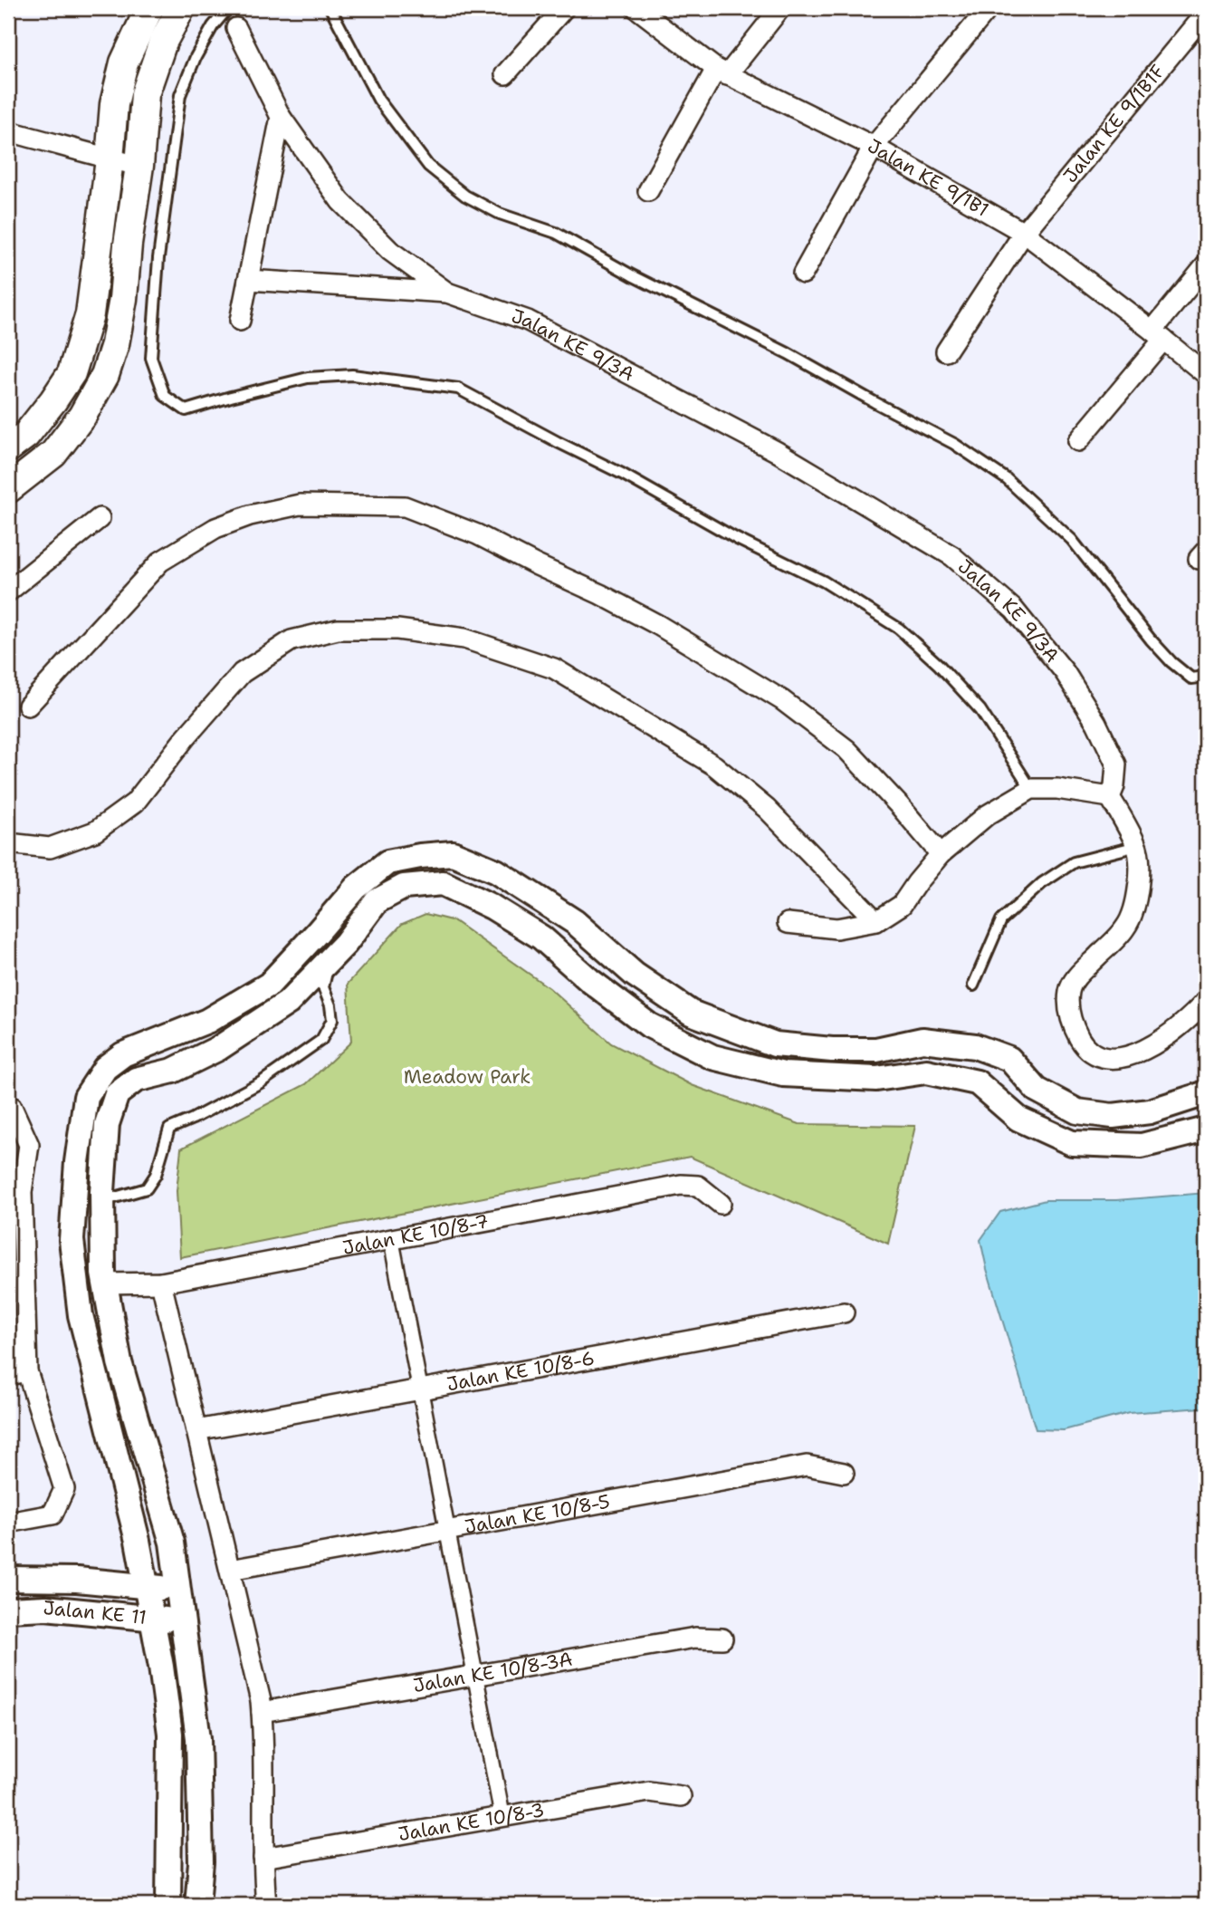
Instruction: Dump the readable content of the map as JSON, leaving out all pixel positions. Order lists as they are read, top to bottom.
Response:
{
  "streets": {
    "street": [
      "Jalan KE 9/1B1F",
      "Jalan KE 9/1B1",
      "Jalan KE 9/3A",
      "Jalan KE 10/8-7",
      "Jalan KE 10/8-6",
      "Jalan KE 10/8-5",
      "Jalan KE 11",
      "Jalan KE 10/8-3A",
      "Jalan KE 10/8-3"
    ]
  },
  "crossings": [
    ["Jalan KE 9/1B1F", "Jalan KE 9/1B1"]
  ],
  "parks": ["Meadow Park"]
}
